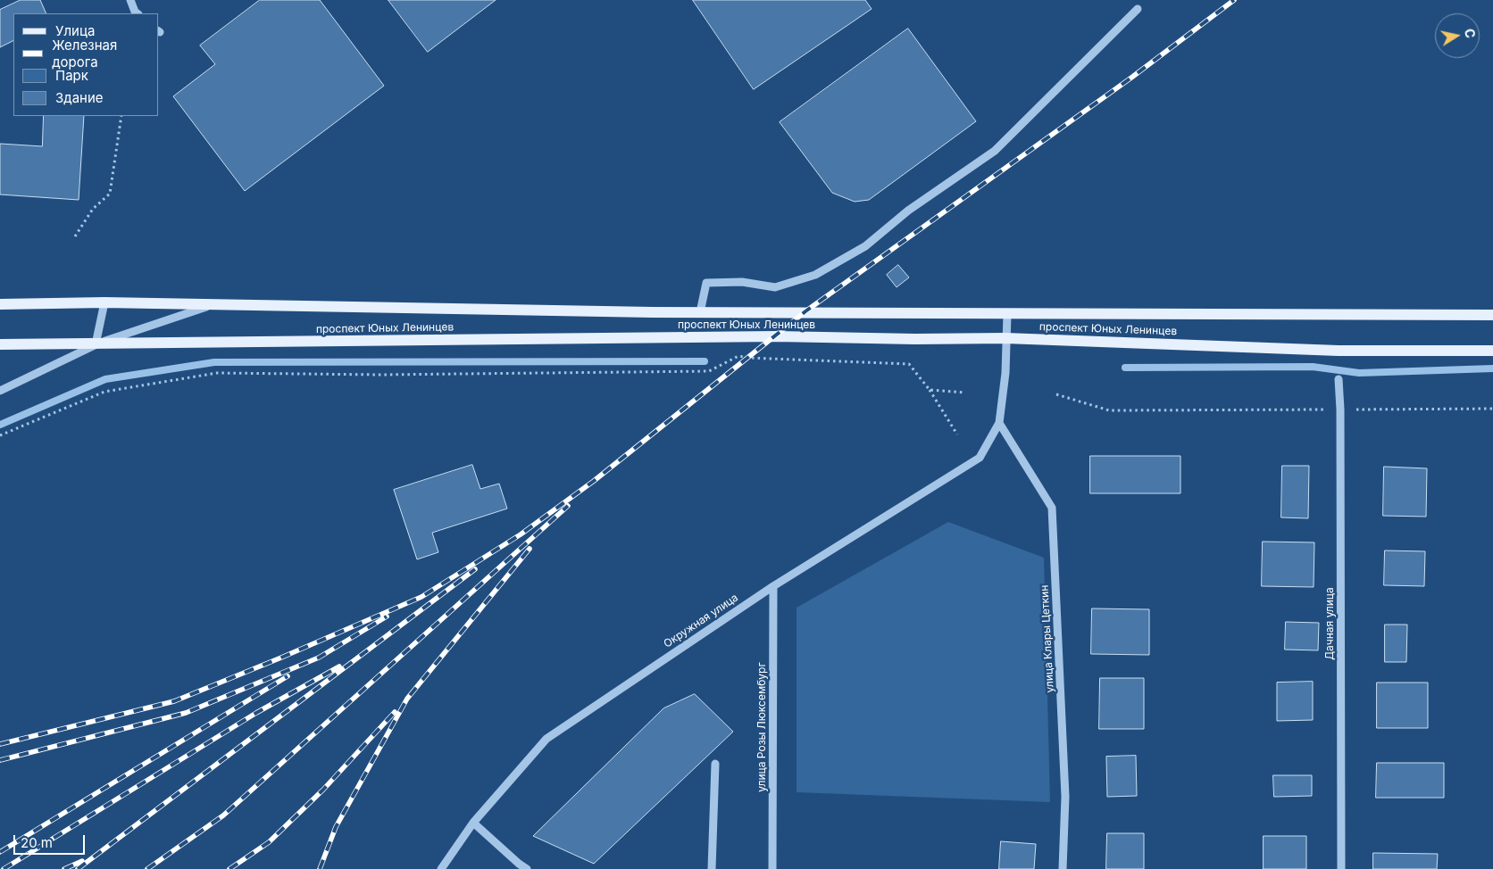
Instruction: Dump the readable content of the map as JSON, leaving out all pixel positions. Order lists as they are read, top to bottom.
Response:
{
  "streets": {
    "main road": ["проспект Юных Ленинцев"],
    "street": [
      "Окружная улица",
      "Дачная улица",
      "улица Клары Цеткин",
      "улица Розы Люксембург"
    ]
  },
  "crossings": [
    ["Окружная улица", "улица Клары Цеткин"],
    ["Окружная улица", "улица Розы Люксембург"]
  ],
  "legend": [
    "Улица",
    "Железная дорога",
    "Парк",
    "Здание"
  ],
  "scale_bar": "20 m",
  "north": "right"
}
